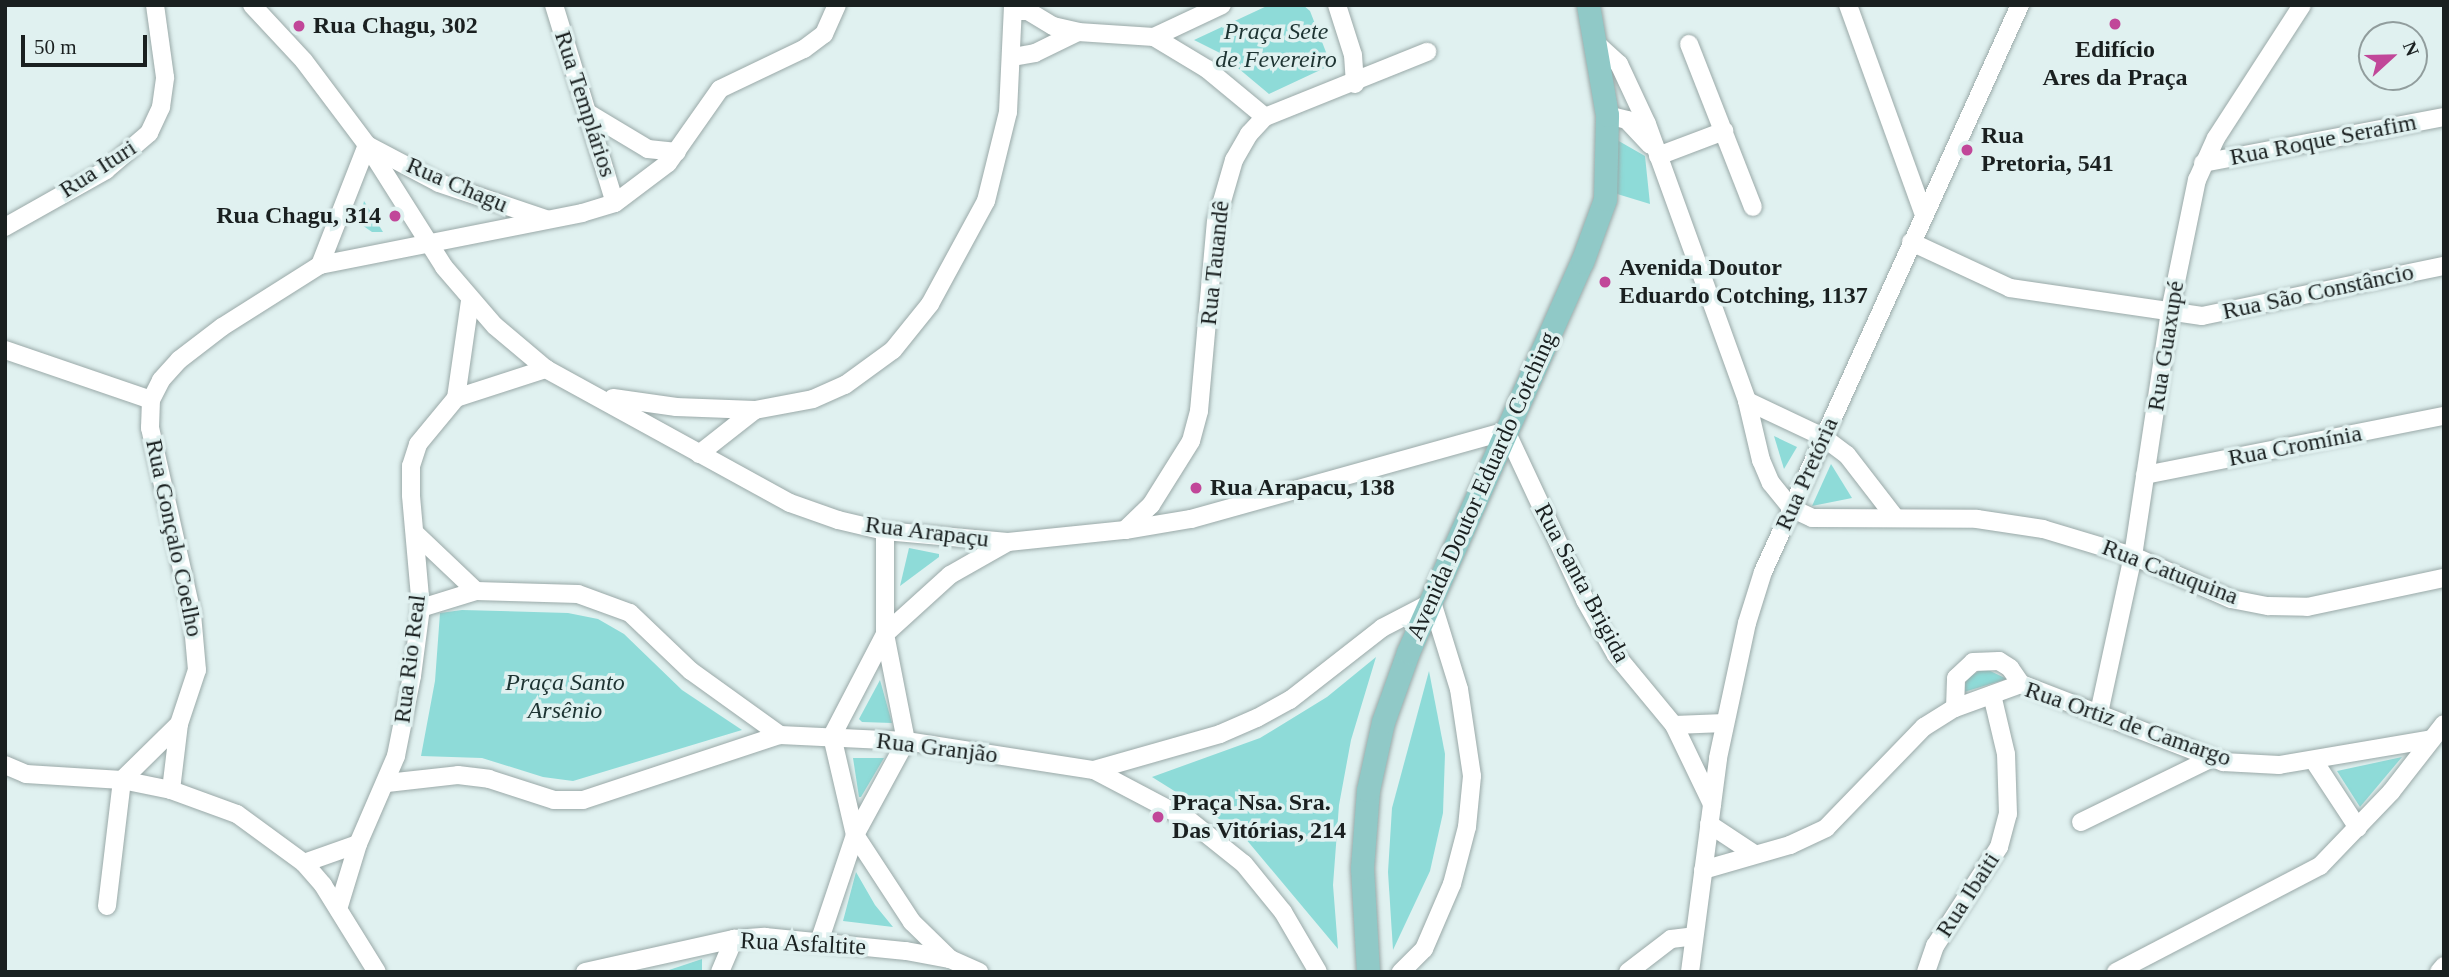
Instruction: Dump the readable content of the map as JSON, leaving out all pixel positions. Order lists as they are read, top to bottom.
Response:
{
  "streets": {
    "main road": ["Avenida Doutor Eduardo Cotching"],
    "street": [
      "Rua Templários",
      "Rua Roque Serafim",
      "Rua Ituri",
      "Rua Chagu",
      "Rua Tauandê",
      "Rua São Constâncio",
      "Rua Guaxupé",
      "Rua Cromínia",
      "Rua Pretória",
      "Rua Arapaçu",
      "Rua Gonçalo Coelho",
      "Rua Catuquina",
      "Rua Santa Brigida",
      "Rua Rio Real",
      "Rua Ortiz de Camargo",
      "Rua Granjão",
      "Rua Ibaiti",
      "Rua Asfaltite"
    ]
  },
  "crossings": [
    ["Rua Templários", "Rua Chagu"],
    ["Rua Roque Serafim", "Rua Guaxupé"],
    ["Rua Chagu", "Rua Arapaçu"],
    ["Rua Tauandê", "Rua Arapaçu"],
    ["Rua São Constâncio", "Rua Guaxupé"],
    ["Rua São Constâncio", "Rua Pretória"],
    ["Rua Guaxupé", "Rua Cromínia"],
    ["Rua Guaxupé", "Rua Catuquina"],
    ["Rua Guaxupé", "Rua Ortiz de Camargo"],
    ["Rua Pretória", "Rua Catuquina"],
    ["Rua Pretória", "Rua Santa Brigida"],
    ["Rua Pretória", "Rua Ortiz de Camargo"],
    ["Avenida Doutor Eduardo Cotching", "Rua Arapaçu"],
    ["Avenida Doutor Eduardo Cotching", "Rua Santa Brigida"],
    ["Rua Arapaçu", "Rua Santa Brigida"],
    ["Rua Arapaçu", "Rua Rio Real"],
    ["Rua Ortiz de Camargo", "Rua Ibaiti"]
  ],
  "parks": ["Praça Sete de Fevereiro", "Praça Santo Arsênio"],
  "places": [
    "Edifício Ares da Praça",
    "Rua Chagu, 302",
    "Rua Pretoria, 541",
    "Rua Chagu, 314",
    "Avenida Doutor Eduardo Cotching, 1137",
    "Rua Arapacu, 138",
    "Praça Nsa. Sra. Das Vitórias, 214"
  ],
  "scale_bar": "50 m",
  "north": "right"
}
